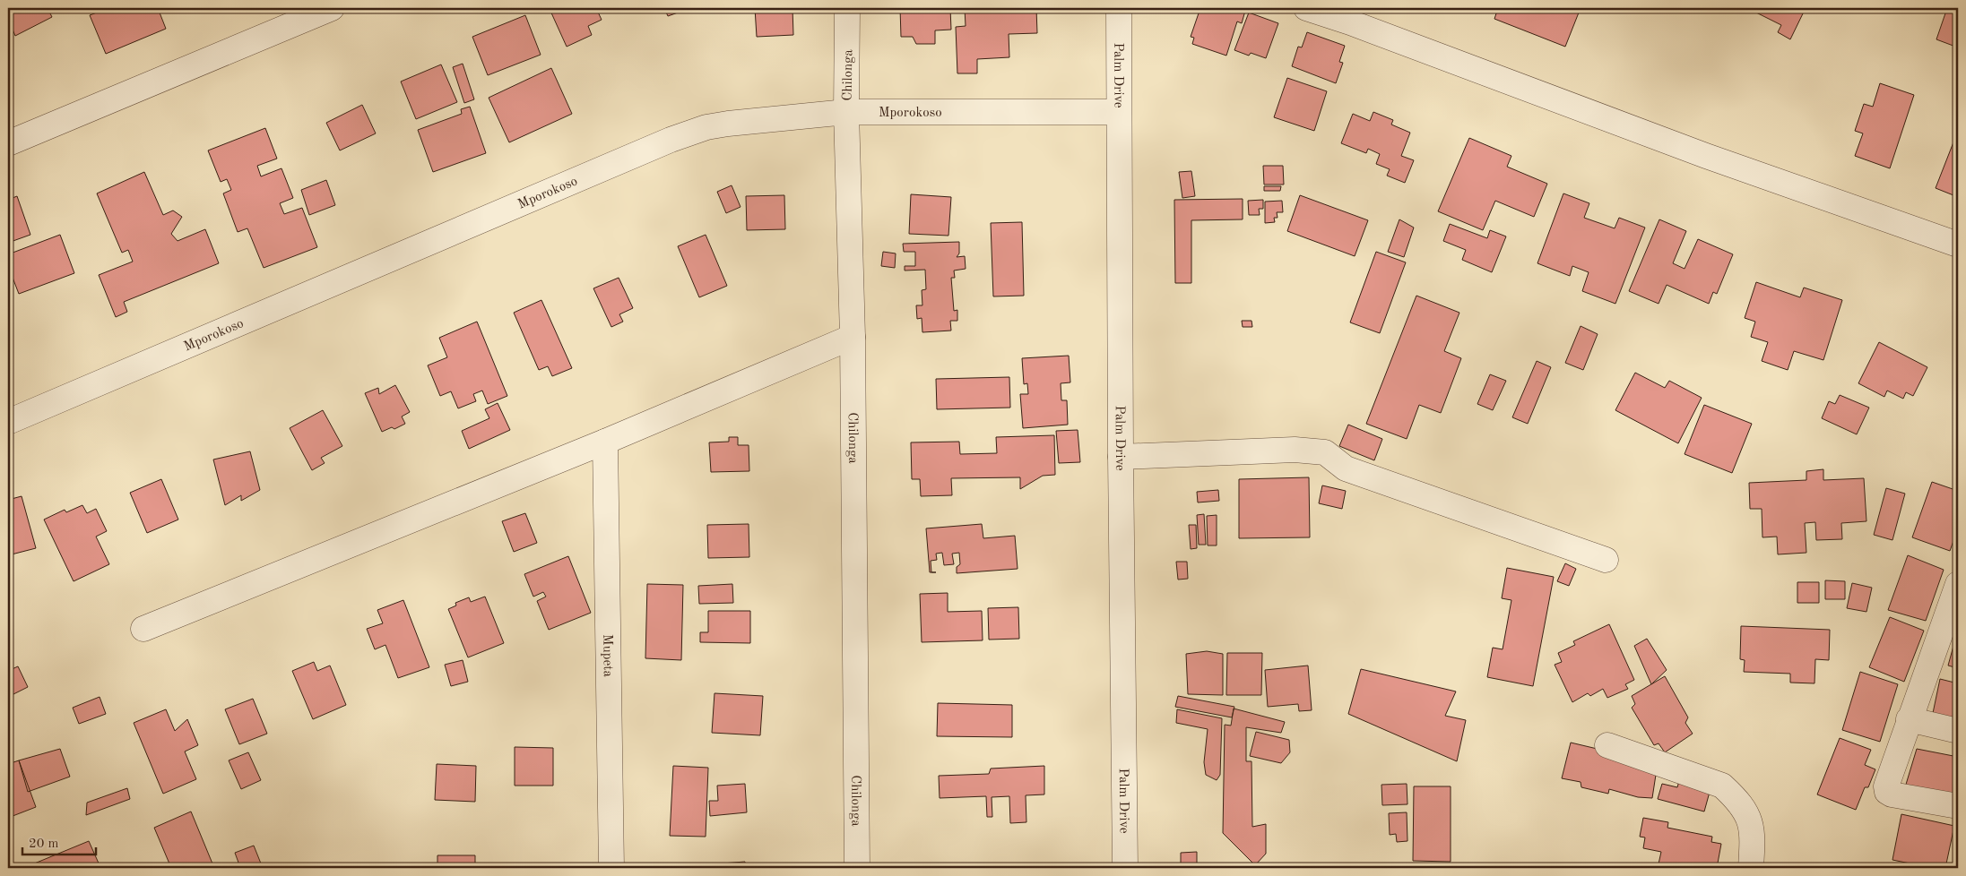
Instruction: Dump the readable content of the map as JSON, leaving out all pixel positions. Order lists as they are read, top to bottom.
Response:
{
  "streets": {
    "street": [
      "Chilonga",
      "Palm Drive",
      "Mporokoso",
      "Mupeta"
    ]
  },
  "crossings": [
    ["Chilonga", "Mporokoso"],
    ["Palm Drive", "Mporokoso"]
  ],
  "scale_bar": "20 m"
}
